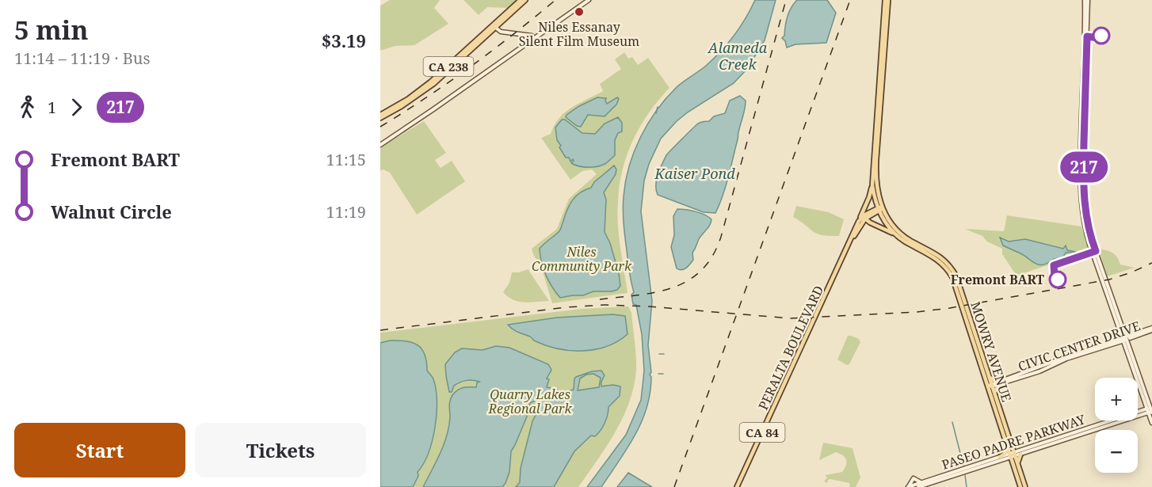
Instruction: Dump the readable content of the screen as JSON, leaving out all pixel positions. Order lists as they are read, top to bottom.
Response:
{
  "streets": {
    "main road": [
      "CA 238",
      "CIVIC CENTER DRIVE",
      "PERALTA BOULEVARD",
      "MOWRY AVENUE",
      "CA 84",
      "PASEO PADRE PARKWAY"
    ]
  },
  "crossings": [
    ["CIVIC CENTER DRIVE", "MOWRY AVENUE"],
    ["PERALTA BOULEVARD", "MOWRY AVENUE"],
    ["MOWRY AVENUE", "PASEO PADRE PARKWAY"]
  ],
  "water": ["Alameda Creek", "Kaiser Pond"],
  "parks": ["Niles Community Park", "Quarry Lakes Regional Park"],
  "places": ["Niles Essanay Silent Film Museum", "Fremont BART"],
  "lines": ["bus line 217"],
  "page": {
    "heading": ["5 min", "11:14 – 11:19 · Bus", "$3.19"],
    "on_map": "217",
    "legs": ["1", "217"],
    "list": [
      {
        "name": "Fremont BART",
        "value": "11:15"
      },
      {
        "name": "Walnut Circle",
        "value": "11:19"
      }
    ],
    "map_buttons": ["+", "−"],
    "buttons": ["Start", "Tickets"]
  }
}
